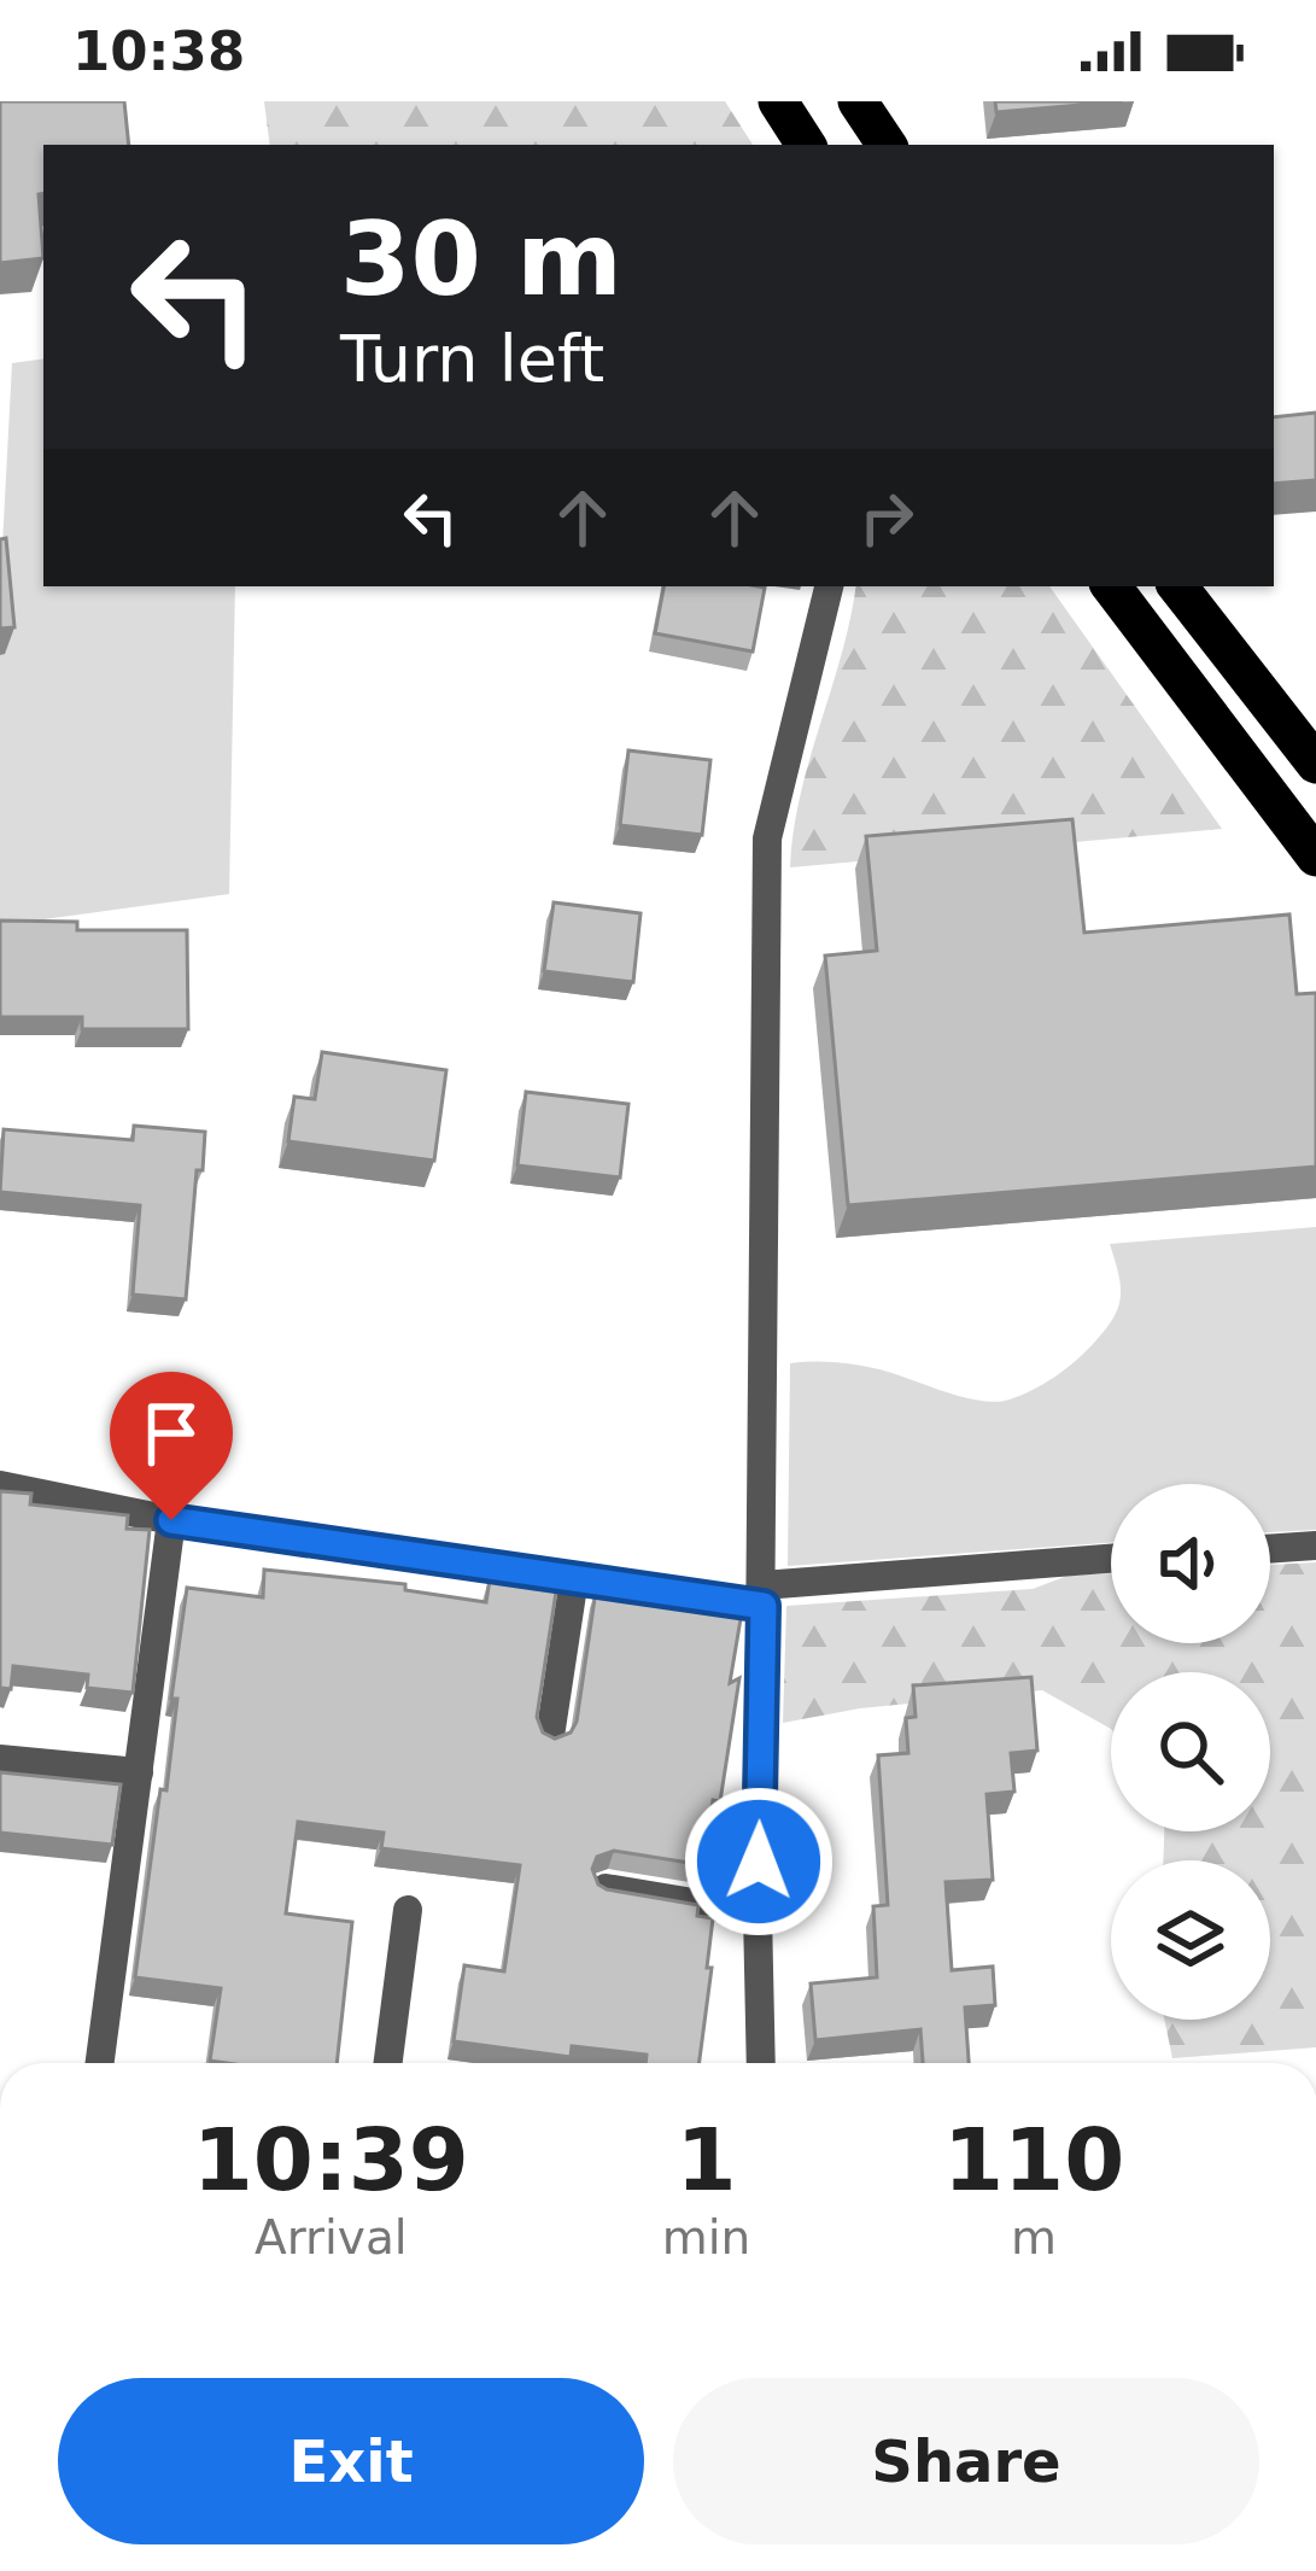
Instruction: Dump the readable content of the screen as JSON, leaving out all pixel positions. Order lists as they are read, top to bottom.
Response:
{
  "page": {
    "status": "10:38",
    "turn": ["30 m", "Turn left"],
    "eta": [
      "10:39",
      "Arrival",
      "1",
      "min",
      "110",
      "m"
    ],
    "buttons": ["Exit", "Share"]
  }
}
